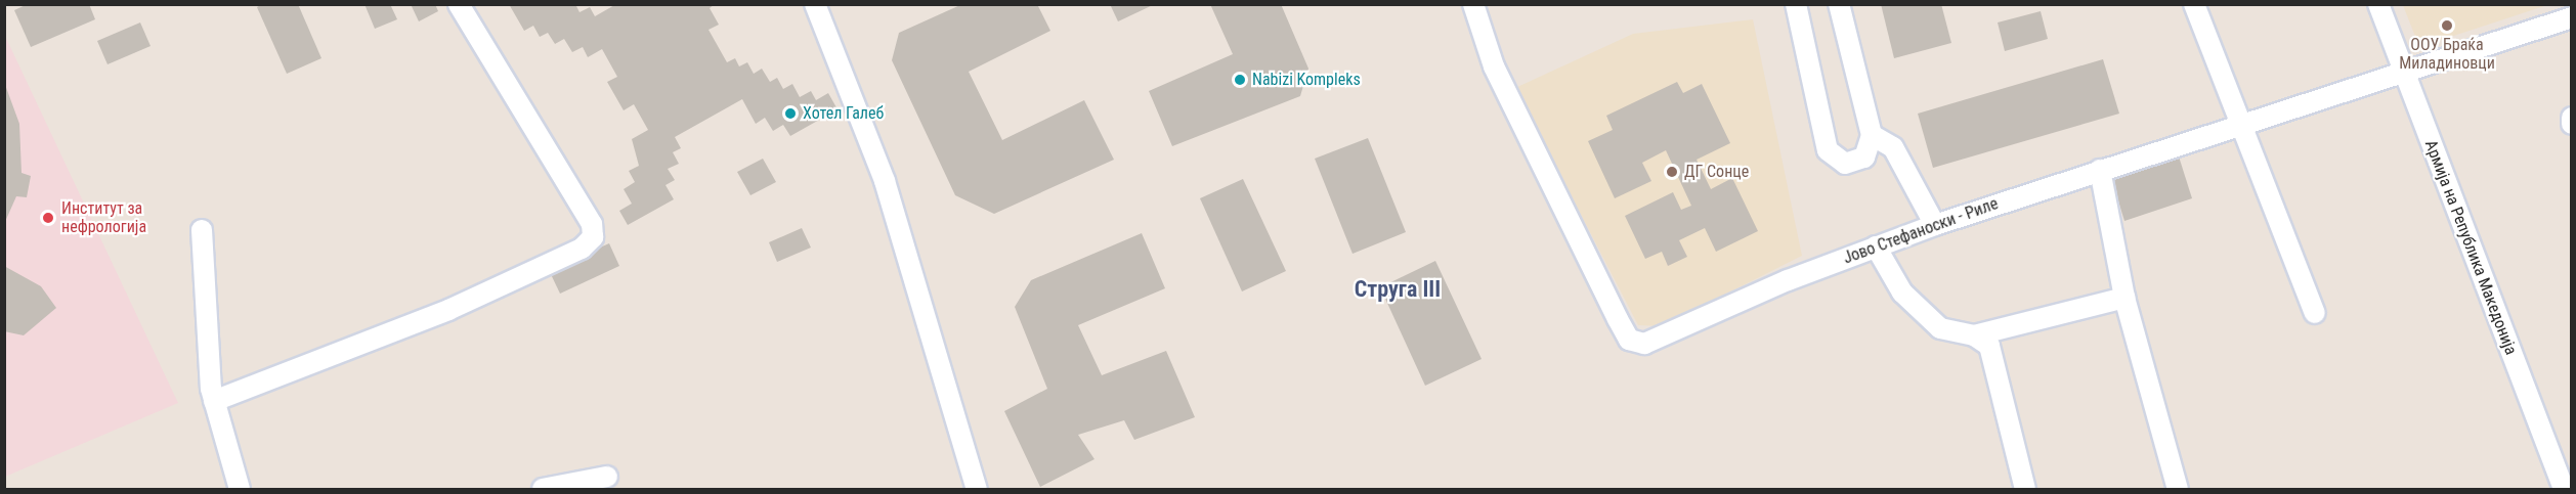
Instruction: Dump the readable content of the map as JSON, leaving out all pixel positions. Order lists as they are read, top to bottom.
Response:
{
  "streets": {
    "street": ["Јово Стефаноски - Риле", "Армија на Република Македонија"]
  },
  "crossings": [
    ["Јово Стефаноски - Риле", "Армија на Република Македонија"]
  ],
  "districts": ["Струга III"],
  "places": [
    "ООУ Браќа Миладиновци",
    "Nabizi Kompleks",
    "Хотел Галеб",
    "ДГ Сонце",
    "Институт за нефрологија"
  ]
}
